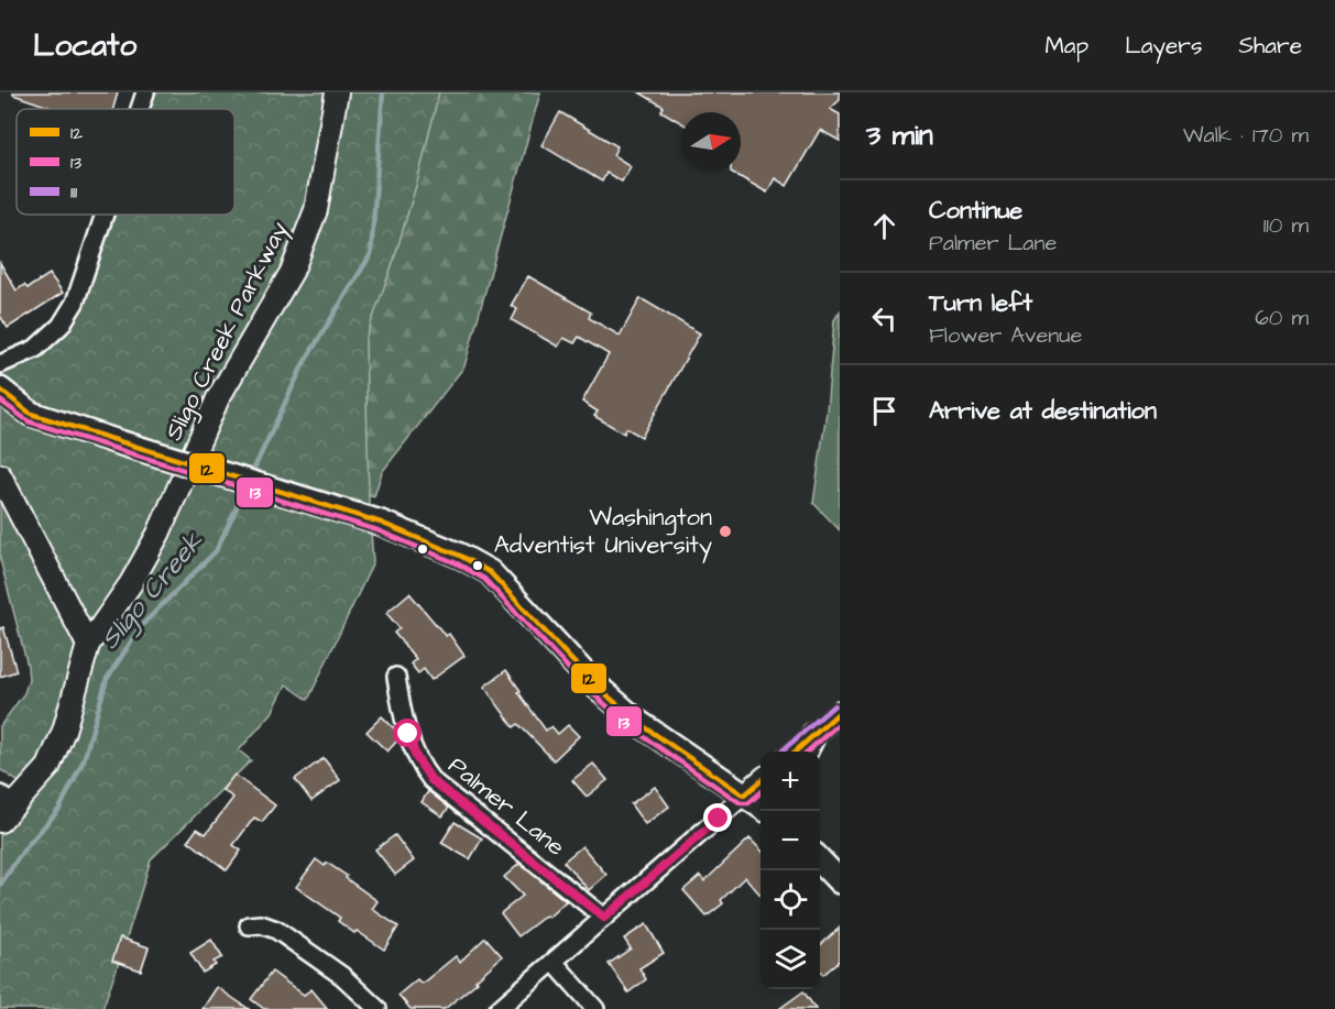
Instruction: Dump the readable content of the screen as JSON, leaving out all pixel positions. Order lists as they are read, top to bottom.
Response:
{
  "streets": {
    "street": ["Sligo Creek Parkway", "Palmer Lane"]
  },
  "water": ["Sligo Creek"],
  "places": ["Washington Adventist University"],
  "lines": ["transit line 12", "transit line 13", "transit line 111"],
  "legend": ["12", "13", "111"],
  "north": "right",
  "page": {
    "header": "Locato",
    "nav": ["Map", "Layers", "Share"],
    "heading": ["3 min", "Walk · 170 m"],
    "list": [
      ["Continue", "Palmer Lane", "110 m"],
      ["Turn left", "Flower Avenue", "60 m"],
      "Arrive at destination"
    ],
    "map_buttons": ["+", "−"]
  }
}
